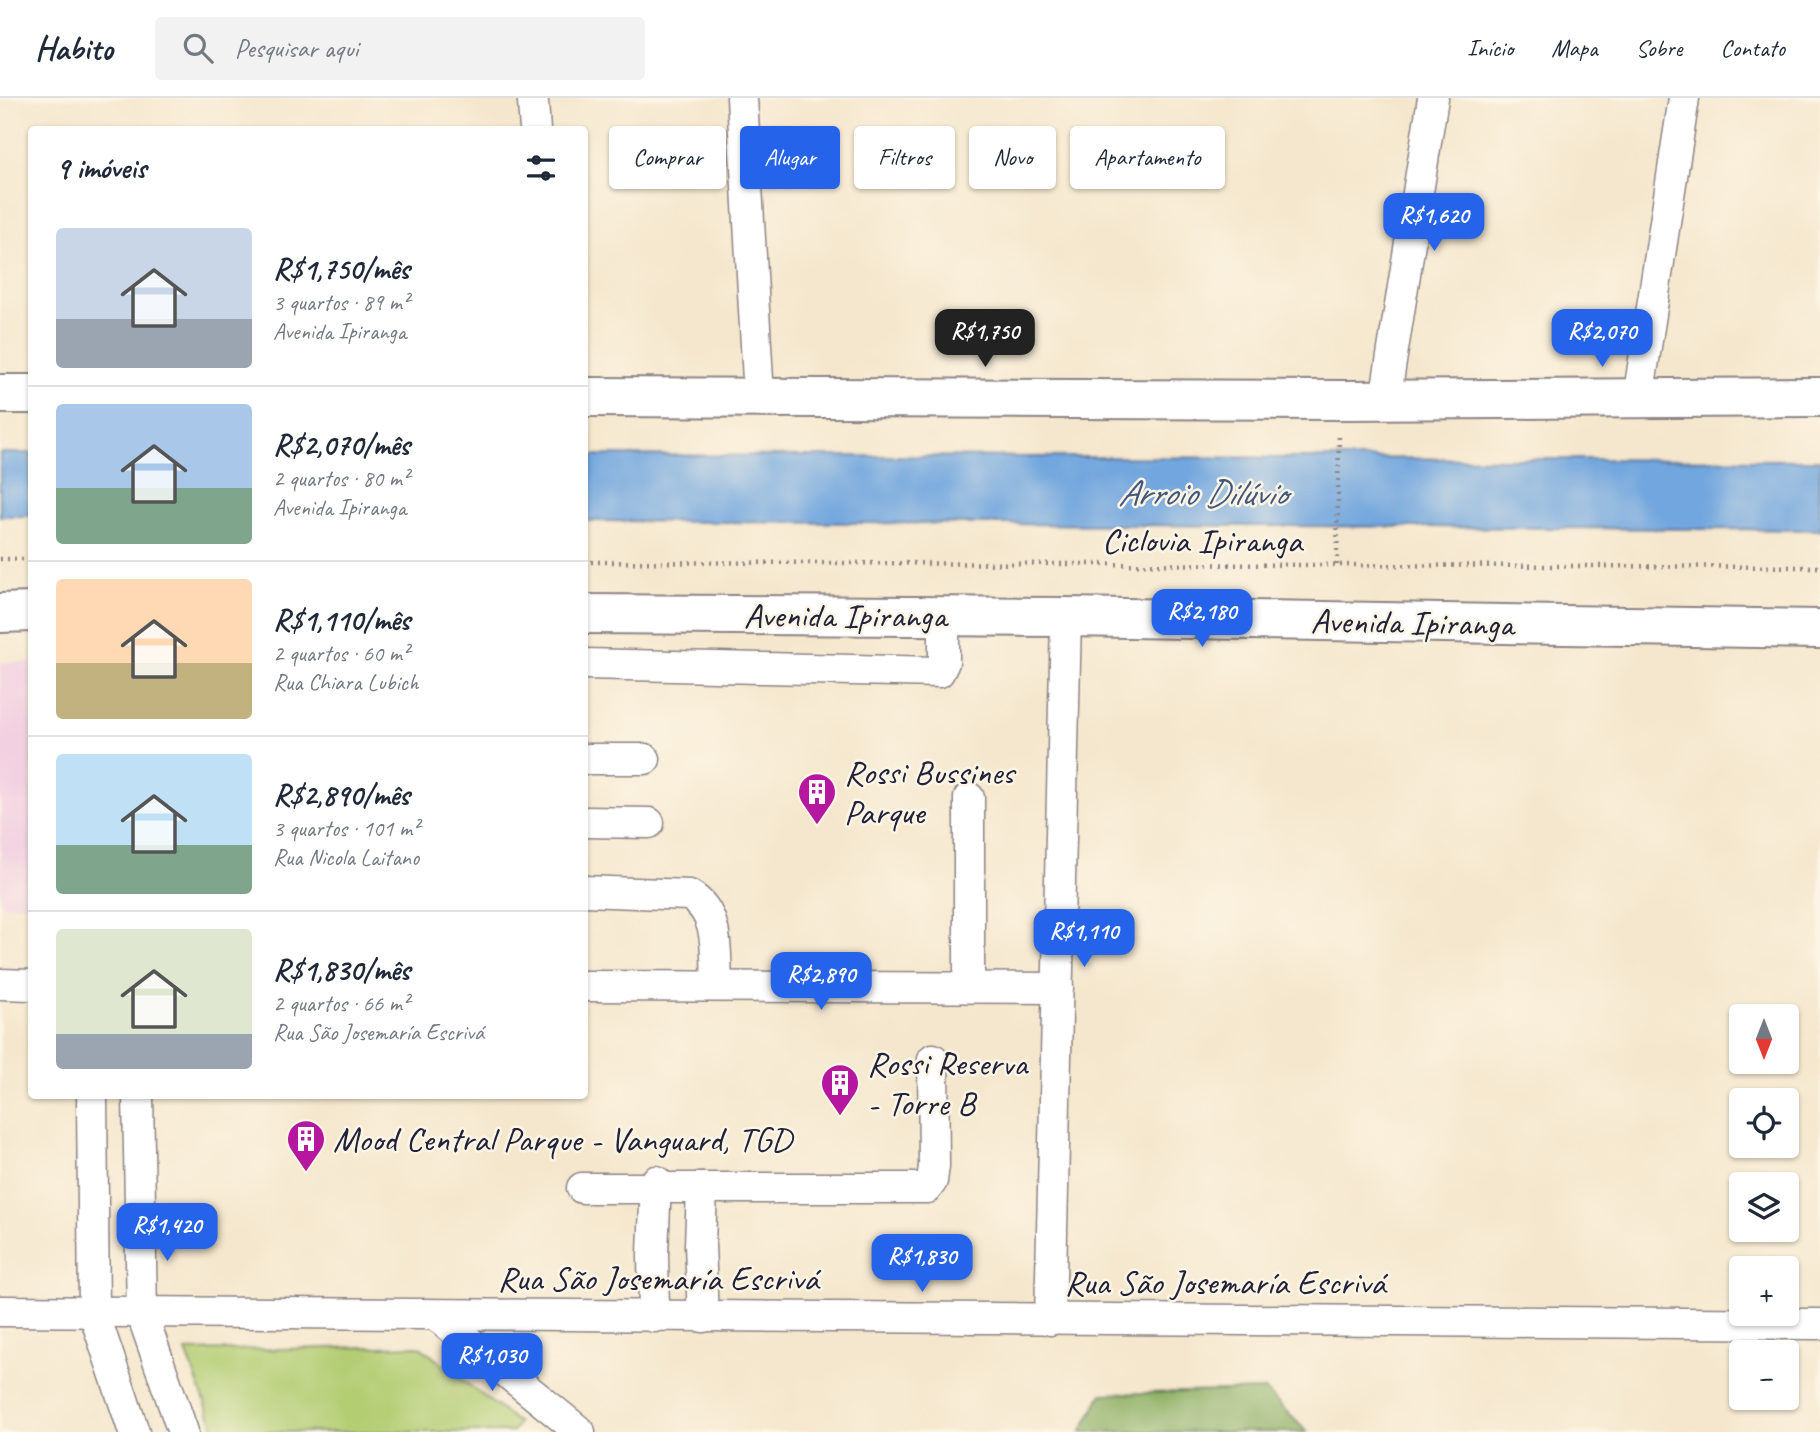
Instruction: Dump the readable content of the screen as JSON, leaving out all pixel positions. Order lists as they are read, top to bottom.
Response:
{
  "streets": {
    "main road": ["Avenida Ipiranga"],
    "street": ["Rua São Josemaría Escrivá"],
    "path": ["Ciclovia Ipiranga"]
  },
  "water": ["Arroio Dilúvio"],
  "places": {
    "building": ["Rossi Bussines Parque", "Rossi Reserva - Torre B", "Mood Central Parque - Vanguard, TGD"]
  },
  "north": "bottom",
  "page": {
    "header": "Habito",
    "search": "Pesquisar aqui",
    "nav": [
      "Início",
      "Mapa",
      "Sobre",
      "Contato"
    ],
    "chip": [
      "Comprar",
      "Alugar",
      "Filtros",
      "Novo",
      "Apartamento"
    ],
    "heading": "9 imóveis",
    "price": [
      "R$1,620",
      "R$1,750",
      "R$2,070",
      "R$2,180",
      "R$1,110",
      "R$2,890",
      "R$1,420",
      "R$1,830",
      "R$1,030"
    ],
    "list": [
      {
        "name": "R$1,750/mês",
        "note": "3 quartos · 89 m² · Avenida Ipiranga"
      },
      {
        "name": "R$2,070/mês",
        "note": "2 quartos · 80 m² · Avenida Ipiranga"
      },
      {
        "name": "R$1,110/mês",
        "note": "2 quartos · 60 m² · Rua Chiara Lubich"
      },
      {
        "name": "R$2,890/mês",
        "note": "3 quartos · 101 m² · Rua Nicola Laitano"
      },
      {
        "name": "R$1,830/mês",
        "note": "2 quartos · 66 m² · Rua São Josemaría Escrivá"
      }
    ],
    "map_buttons": ["+", "−"]
  }
}
